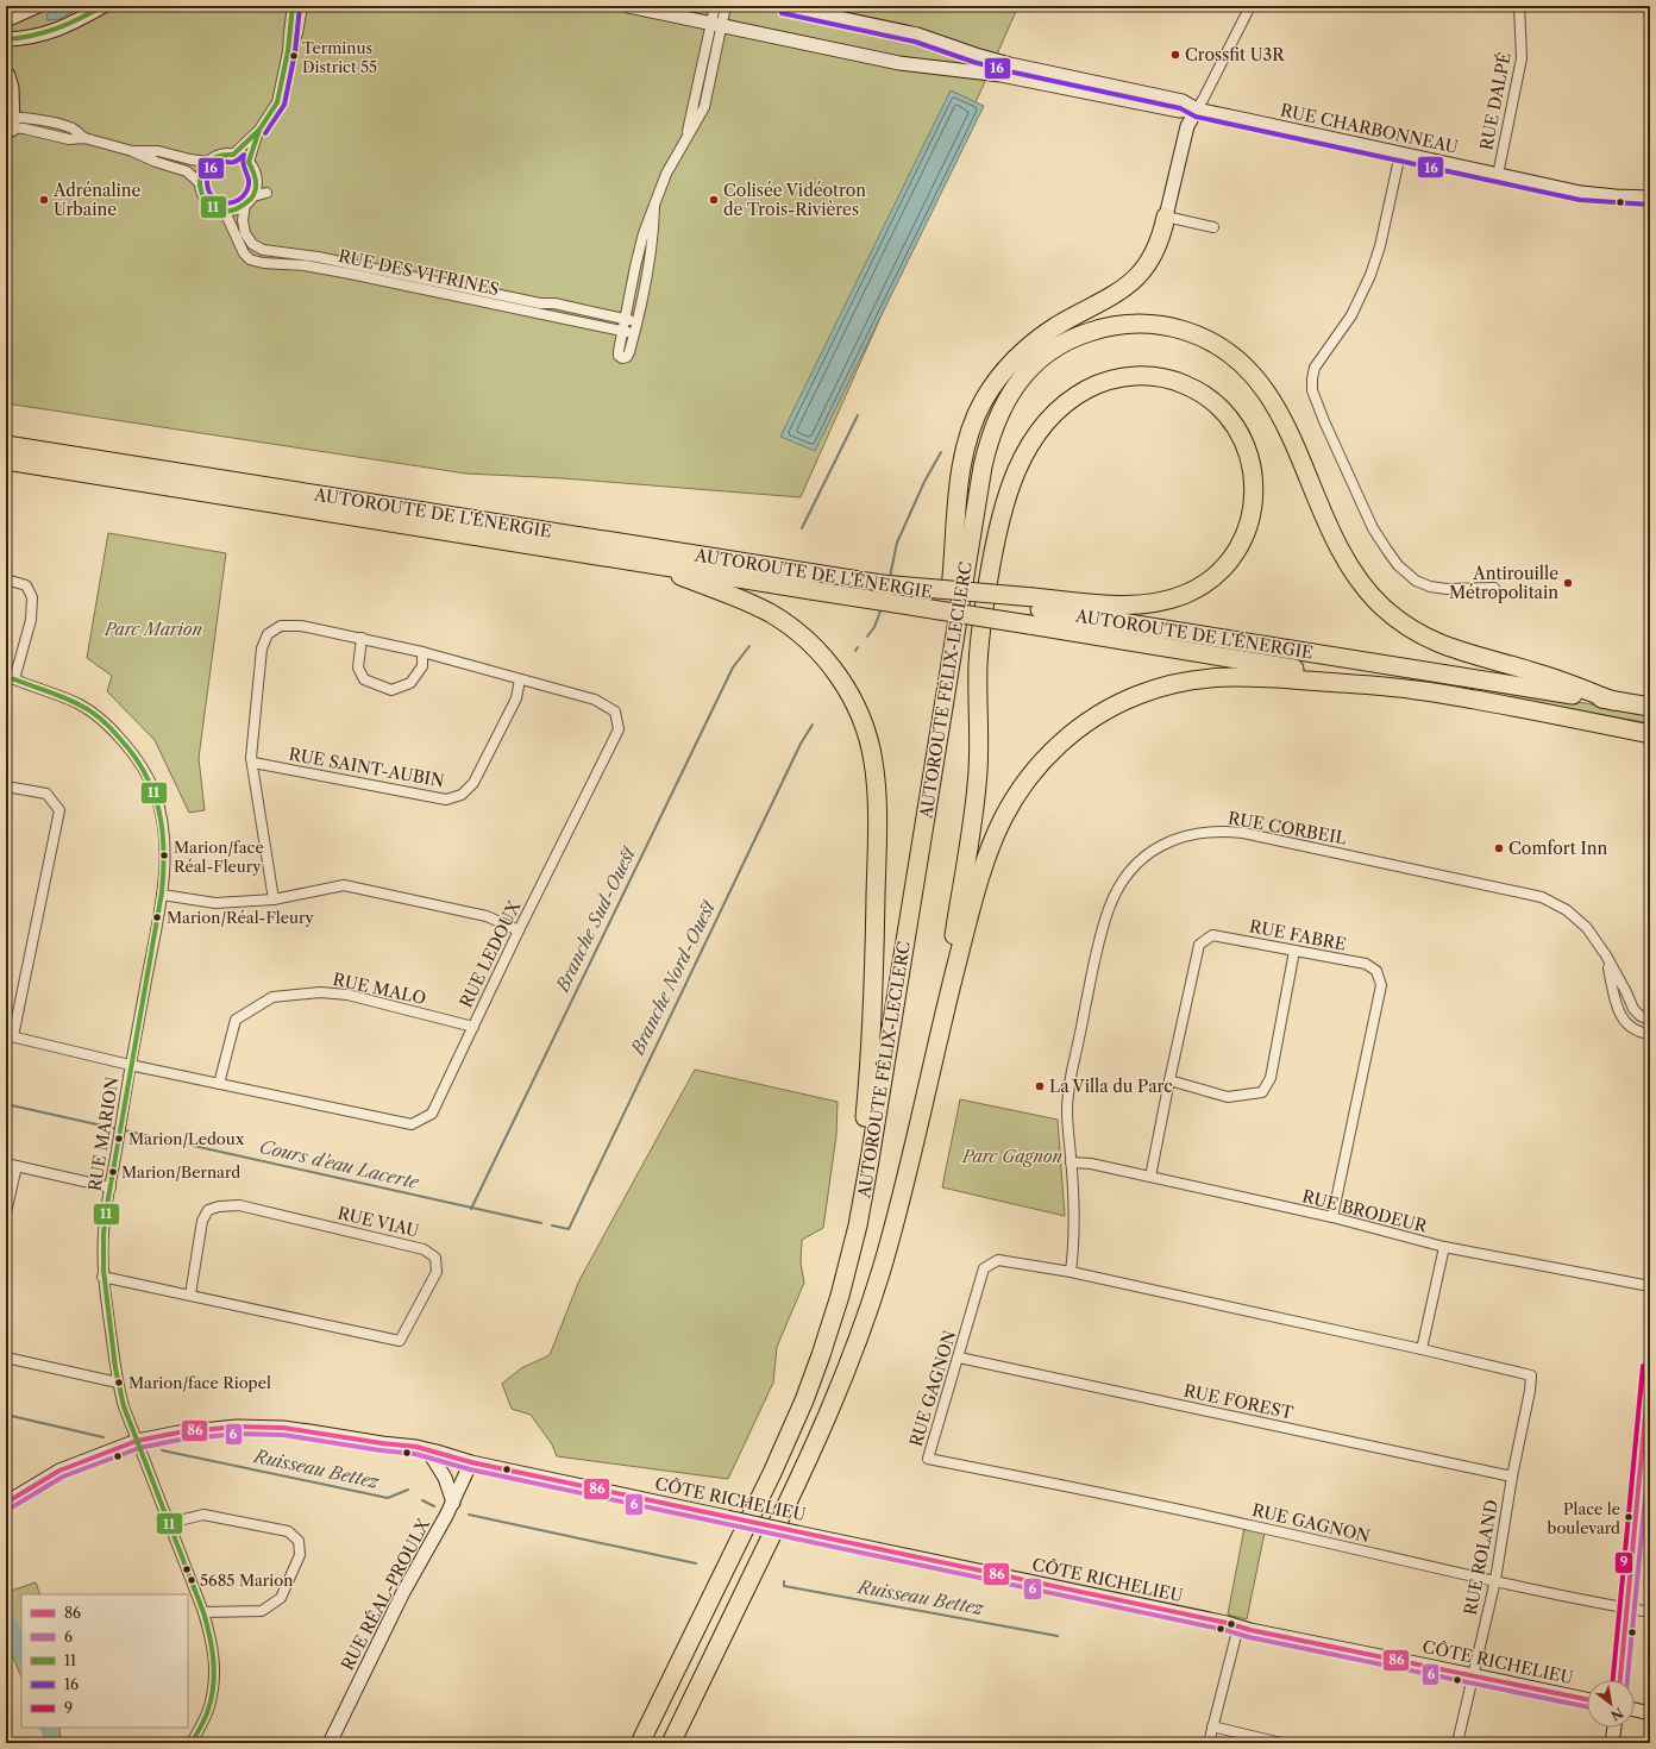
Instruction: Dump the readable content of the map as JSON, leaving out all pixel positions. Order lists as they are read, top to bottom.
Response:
{
  "streets": {
    "highway": ["AUTOROUTE DE L'ÉNERGIE", "AUTOROUTE FÉLIX-LECLERC"],
    "street": [
      "RUE DALPÉ",
      "RUE CHARBONNEAU",
      "RUE DES VITRINES",
      "RUE SAINT-AUBIN",
      "RUE CORBEIL",
      "RUE FABRE",
      "RUE LEDOUX",
      "RUE MALO",
      "RUE MARION",
      "RUE BRODEUR",
      "RUE VIAU",
      "RUE GAGNON",
      "RUE FOREST",
      "CÔTE RICHELIEU",
      "RUE ROLAND",
      "RUE RÉAL-PROULX"
    ]
  },
  "crossings": [
    ["RUE DALPÉ", "RUE CHARBONNEAU"],
    ["AUTOROUTE DE L'ÉNERGIE", "AUTOROUTE FÉLIX-LECLERC"],
    ["RUE SAINT-AUBIN", "RUE LEDOUX"],
    ["RUE CORBEIL", "RUE BRODEUR"],
    ["RUE CORBEIL", "RUE GAGNON"],
    ["RUE FABRE", "RUE BRODEUR"],
    ["RUE LEDOUX", "RUE MALO"],
    ["RUE LEDOUX", "RUE MARION"],
    ["RUE MARION", "RUE VIAU"],
    ["RUE MARION", "CÔTE RICHELIEU"],
    ["RUE GAGNON", "RUE FOREST"],
    ["RUE GAGNON", "RUE ROLAND"],
    ["RUE FOREST", "RUE ROLAND"],
    ["CÔTE RICHELIEU", "RUE ROLAND"],
    ["CÔTE RICHELIEU", "RUE RÉAL-PROULX"]
  ],
  "water": [
    "Branche Sud-Ouest",
    "Branche Nord-Ouest",
    "Cours d'eau Lacerte",
    "Ruisseau Bettez"
  ],
  "parks": ["Parc Marion", "Parc Gagnon"],
  "places": [
    "Crossfit U3R",
    "Terminus District 55",
    "Adrénaline Urbaine",
    "Colisée Vidéotron de Trois-Rivières",
    "Antirouille Métropolitain",
    "Comfort Inn",
    "Marion/face Réal-Fleury",
    "Marion/Réal-Fleury",
    "La Villa du Parc",
    "Marion/Ledoux",
    "Marion/Bernard",
    "Marion/face Riopel",
    "Place le boulevard",
    "5685 Marion"
  ],
  "lines": [
    "transit line 11",
    "transit line 16",
    "transit line 86",
    "transit line 9",
    "transit line 6"
  ],
  "legend": [
    "86",
    "6",
    "11",
    "16",
    "9"
  ],
  "north": "bottom right"
}
